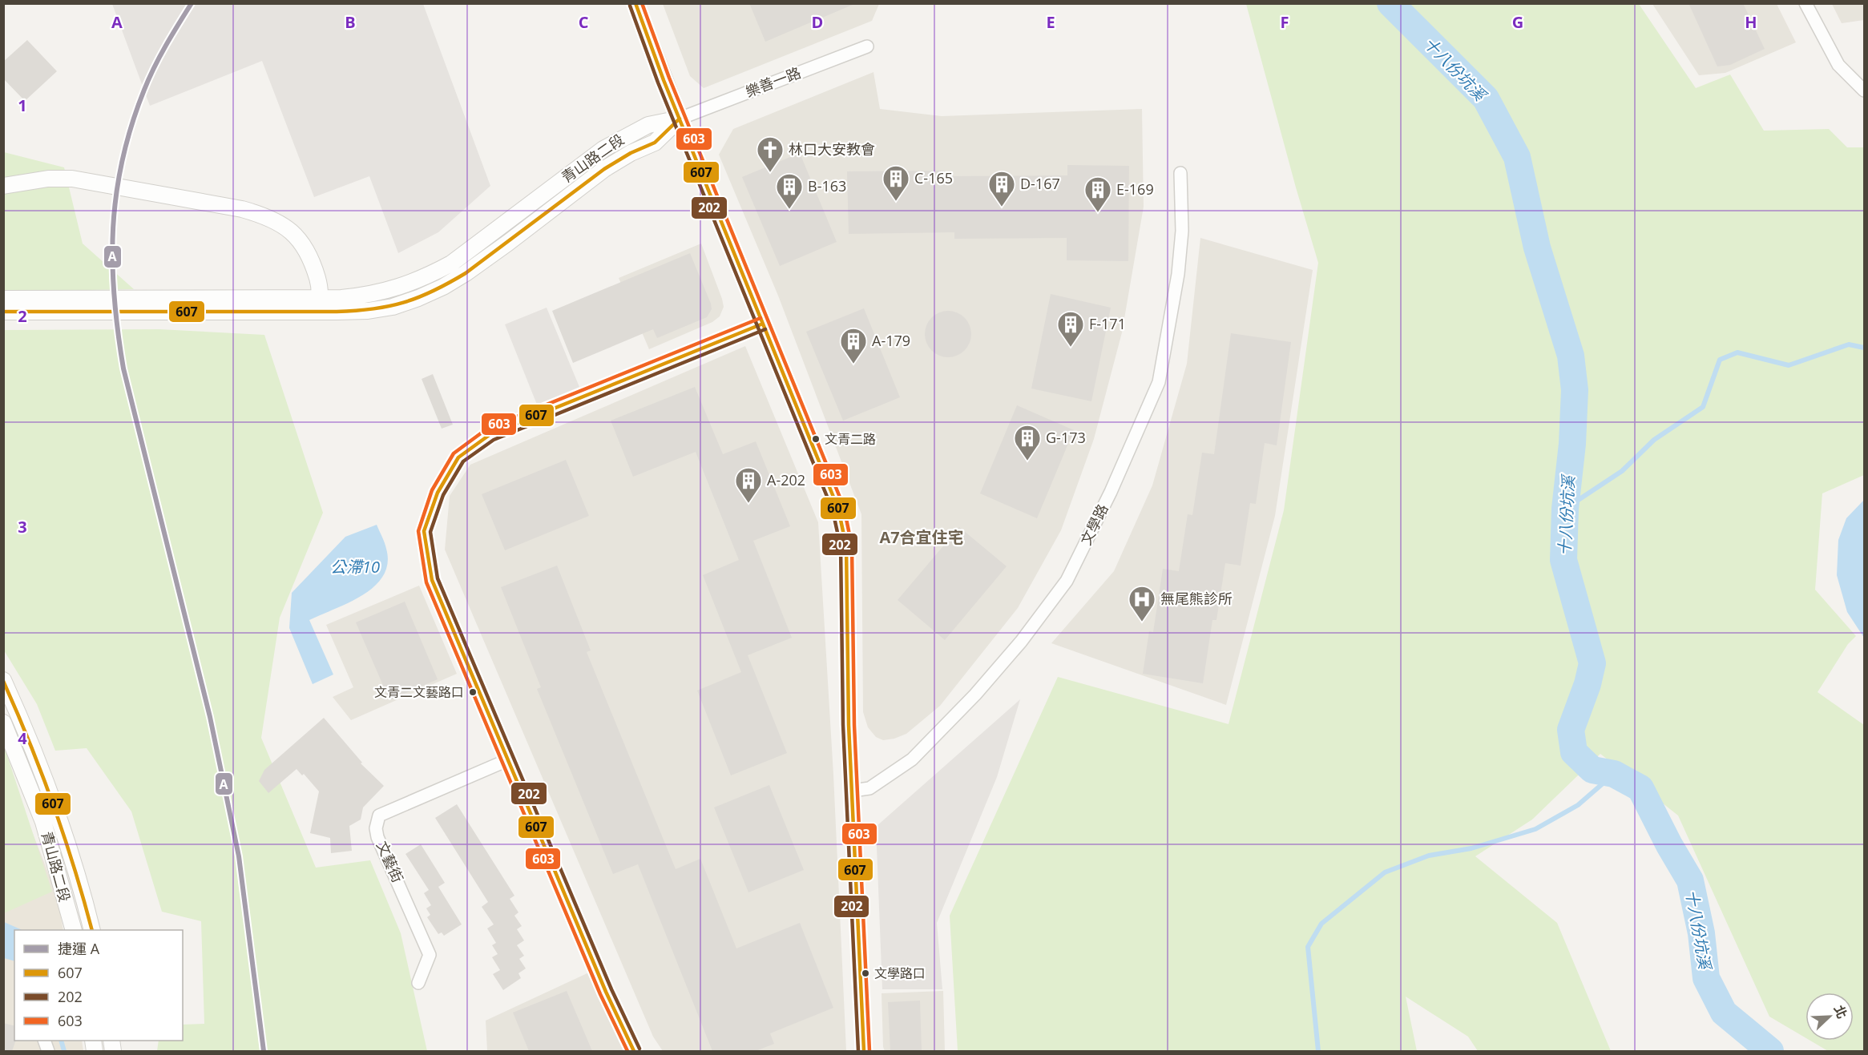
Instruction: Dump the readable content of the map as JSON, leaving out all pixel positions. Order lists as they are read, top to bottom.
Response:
{
  "streets": {
    "street": [
      "樂善一路",
      "青山路二段",
      "文學路",
      "文藝街"
    ]
  },
  "crossings": [
    ["樂善一路", "青山路二段"]
  ],
  "districts": ["A7合宜住宅"],
  "water": ["十八份坑溪", "公滯10"],
  "places": {
    "church": ["林口大安教會"],
    "building": [
      "C-165",
      "D-167",
      "B-163",
      "E-169",
      "F-171",
      "A-179",
      "G-173",
      "A-202"
    ],
    "other": ["文青二路", "文青二文藝路口", "文學路口"],
    "hospital": ["無尾熊診所"]
  },
  "lines": [
    "metro line A",
    "transit line 607",
    "transit line 603",
    "transit line 202"
  ],
  "legend": [
    "捷運 A",
    "607",
    "202",
    "603"
  ],
  "north": "top right",
  "grid": {
    "columns": [
      "A",
      "B",
      "C",
      "D",
      "E",
      "F",
      "G",
      "H"
    ],
    "rows": [
      "1",
      "2",
      "3",
      "4"
    ]
  }
}
